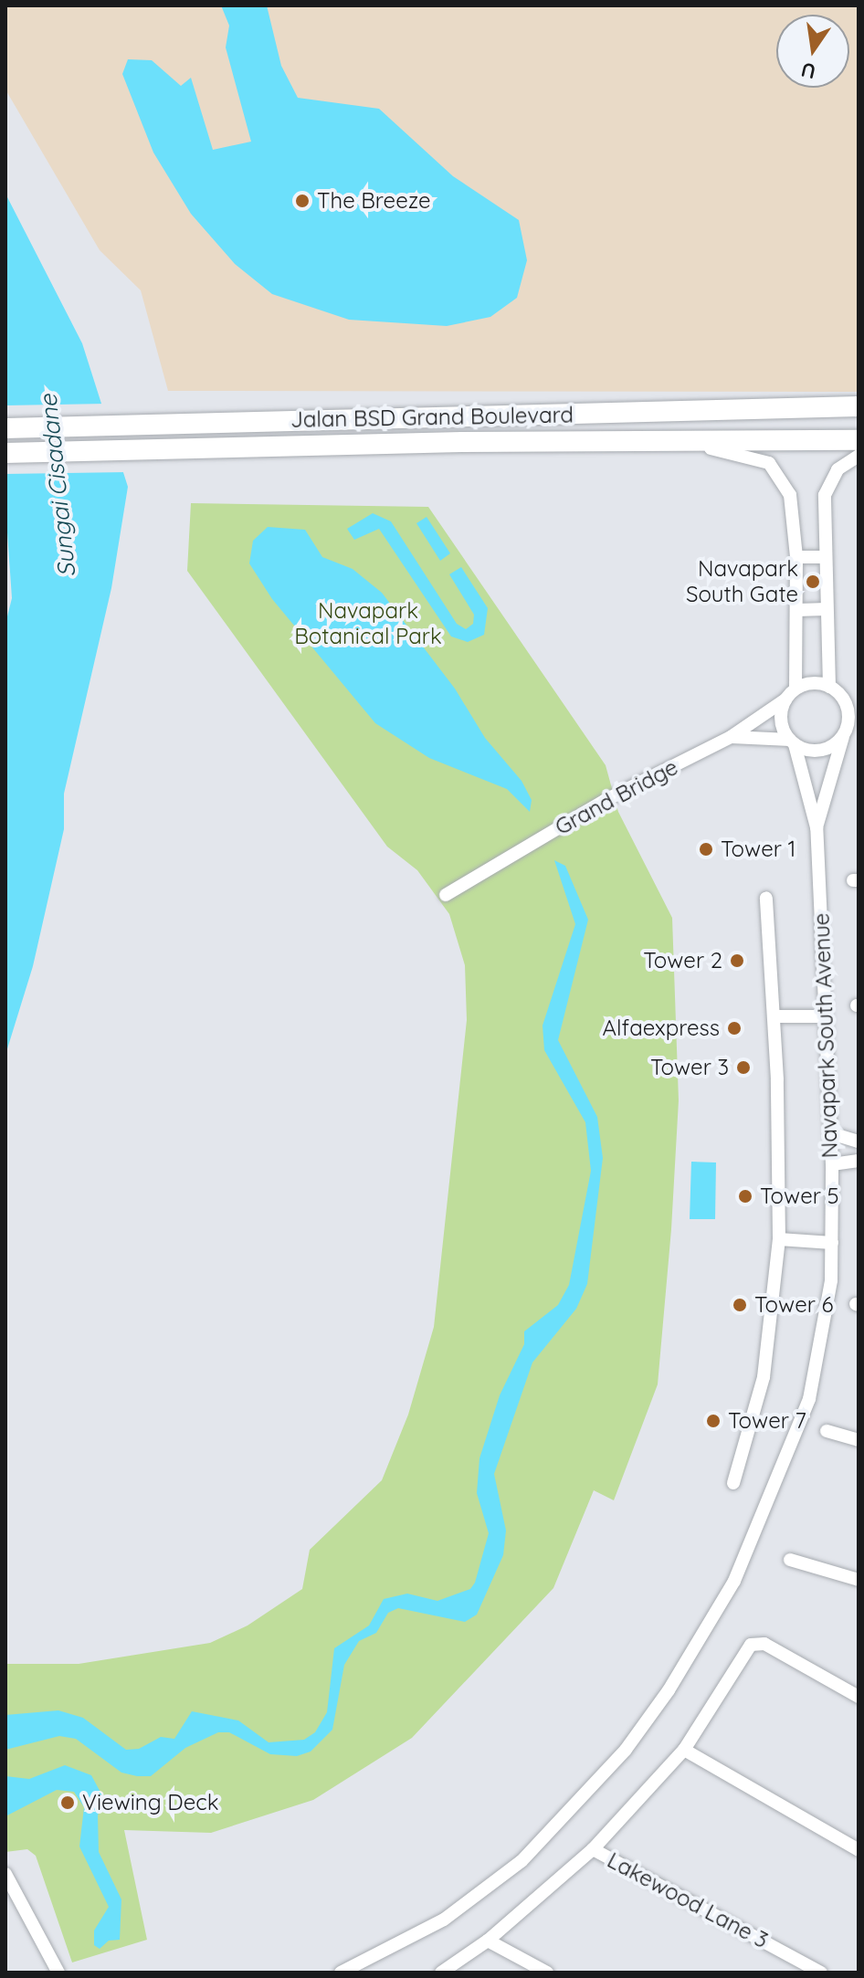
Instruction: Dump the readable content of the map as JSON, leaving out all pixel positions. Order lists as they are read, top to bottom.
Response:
{
  "streets": {
    "main road": ["Jalan BSD Grand Boulevard"],
    "street": ["Grand Bridge", "Navapark South Avenue", "Lakewood Lane 3"]
  },
  "crossings": [
    ["Grand Bridge", "Navapark South Avenue"]
  ],
  "water": ["Sungai Cisadane"],
  "parks": ["Navapark Botanical Park"],
  "places": [
    "The Breeze",
    "Navapark South Gate",
    "Tower 1",
    "Tower 2",
    "Alfaexpress",
    "Tower 3",
    "Tower 5",
    "Tower 6",
    "Tower 7",
    "Viewing Deck"
  ],
  "north": "bottom"
}
